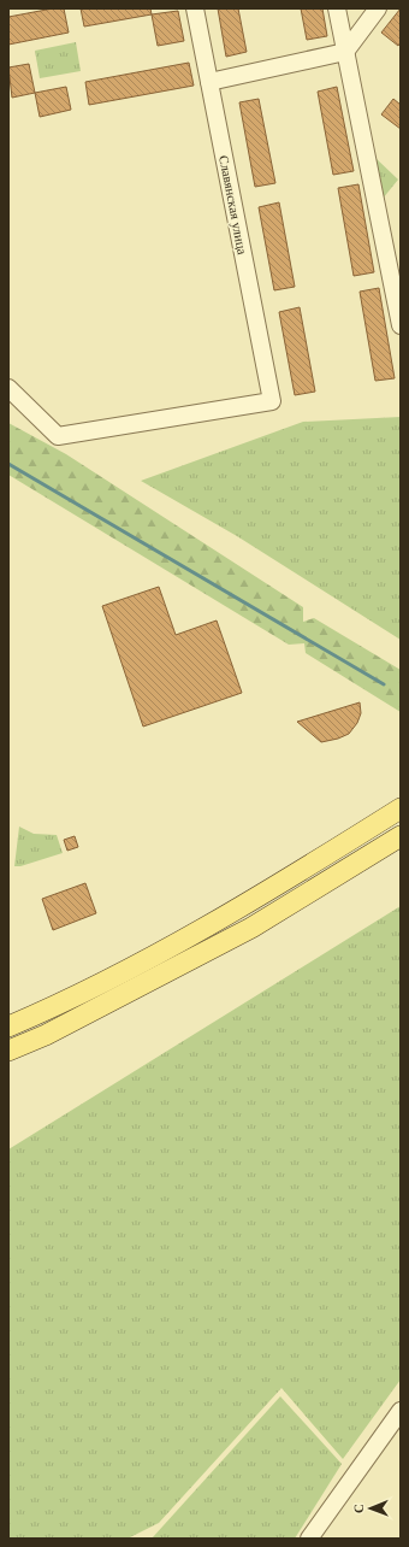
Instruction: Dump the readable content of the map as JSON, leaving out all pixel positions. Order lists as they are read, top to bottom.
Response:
{
  "streets": {
    "street": ["Славянская улица"]
  },
  "north": "left"
}
